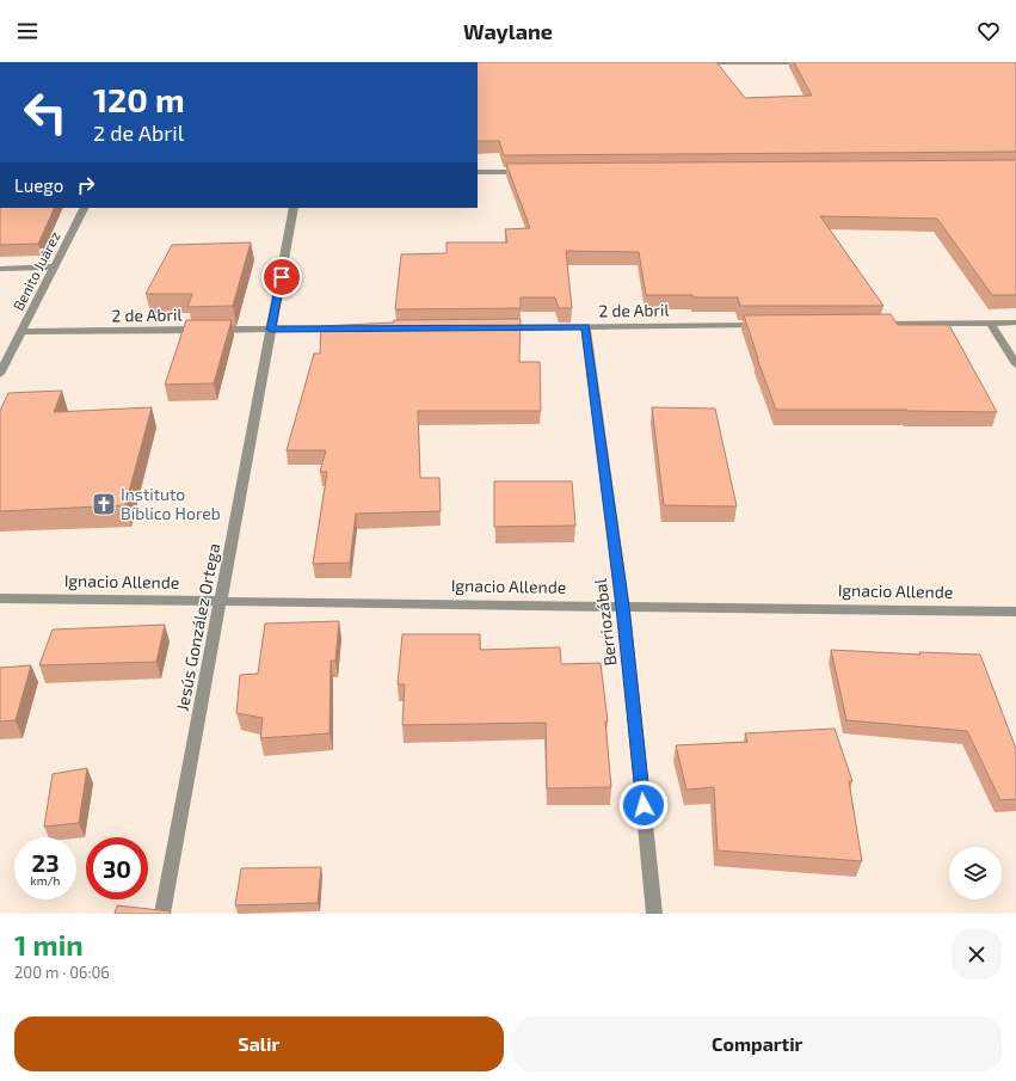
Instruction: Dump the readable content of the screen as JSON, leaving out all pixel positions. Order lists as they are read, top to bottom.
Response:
{
  "streets": {
    "street": [
      "Benito Juárez",
      "2 de Abril",
      "Ignacio Allende",
      "Berriozábal",
      "Jesús González Ortega"
    ]
  },
  "crossings": [
    ["Benito Juárez", "2 de Abril"],
    ["2 de Abril", "Berriozábal"],
    ["2 de Abril", "Jesús González Ortega"],
    ["Ignacio Allende", "Berriozábal"],
    ["Ignacio Allende", "Jesús González Ortega"]
  ],
  "places": {
    "church": ["Instituto Bíblico Horeb"]
  },
  "page": {
    "header": "Waylane",
    "turn": ["120 m", "2 de Abril"],
    "then": "Luego",
    "speed": "23 km/h",
    "limit": "30",
    "heading": ["1 min", "200 m · 06:06"],
    "buttons": ["Salir", "Compartir"]
  }
}
